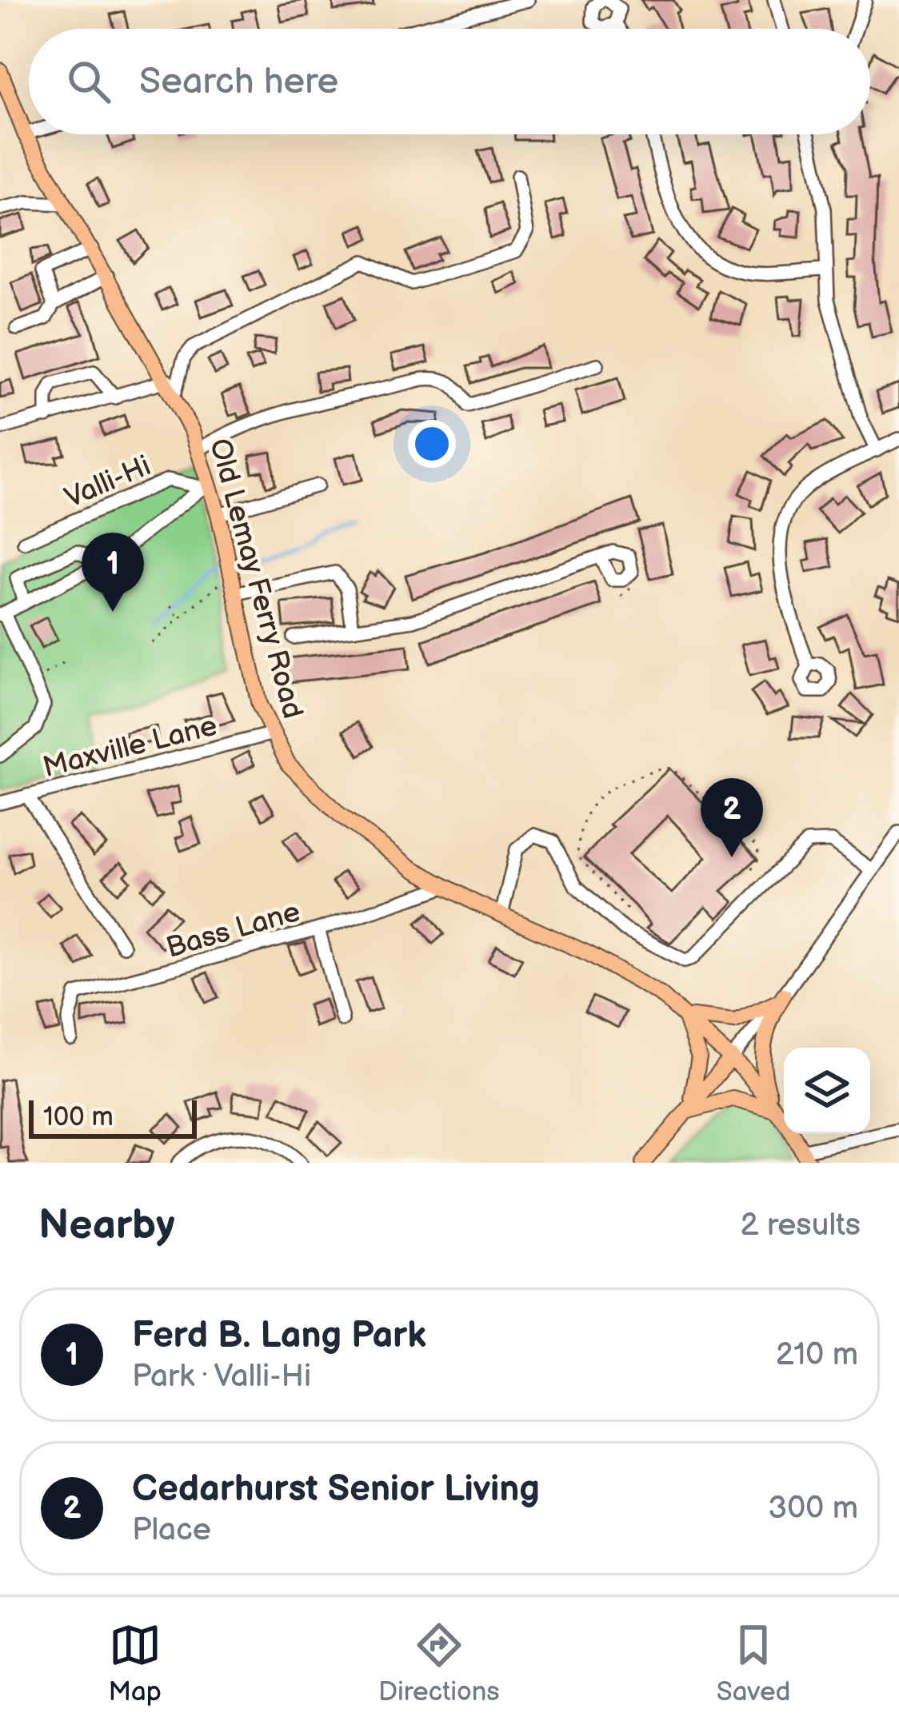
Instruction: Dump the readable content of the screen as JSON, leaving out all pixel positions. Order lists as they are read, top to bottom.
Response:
{
  "streets": {
    "main road": ["Old Lemay Ferry Road"],
    "street": ["Valli-Hi", "Maxville Lane", "Bass Lane"]
  },
  "crossings": [
    ["Valli-Hi", "Old Lemay Ferry Road"],
    ["Old Lemay Ferry Road", "Maxville Lane"],
    ["Old Lemay Ferry Road", "Bass Lane"]
  ],
  "scale_bar": "100 m",
  "page": {
    "search": "Search here",
    "pins": ["1", "2"],
    "scale": "100 m",
    "heading": ["Nearby", "2 results"],
    "list": [
      {
        "mark": "1",
        "name": "Ferd B. Lang Park",
        "note": "Park · Valli-Hi",
        "value": "210 m"
      },
      {
        "mark": "2",
        "name": "Cedarhurst Senior Living",
        "note": "Place",
        "value": "300 m"
      }
    ],
    "nav": ["Map", "Directions", "Saved"]
  }
}
